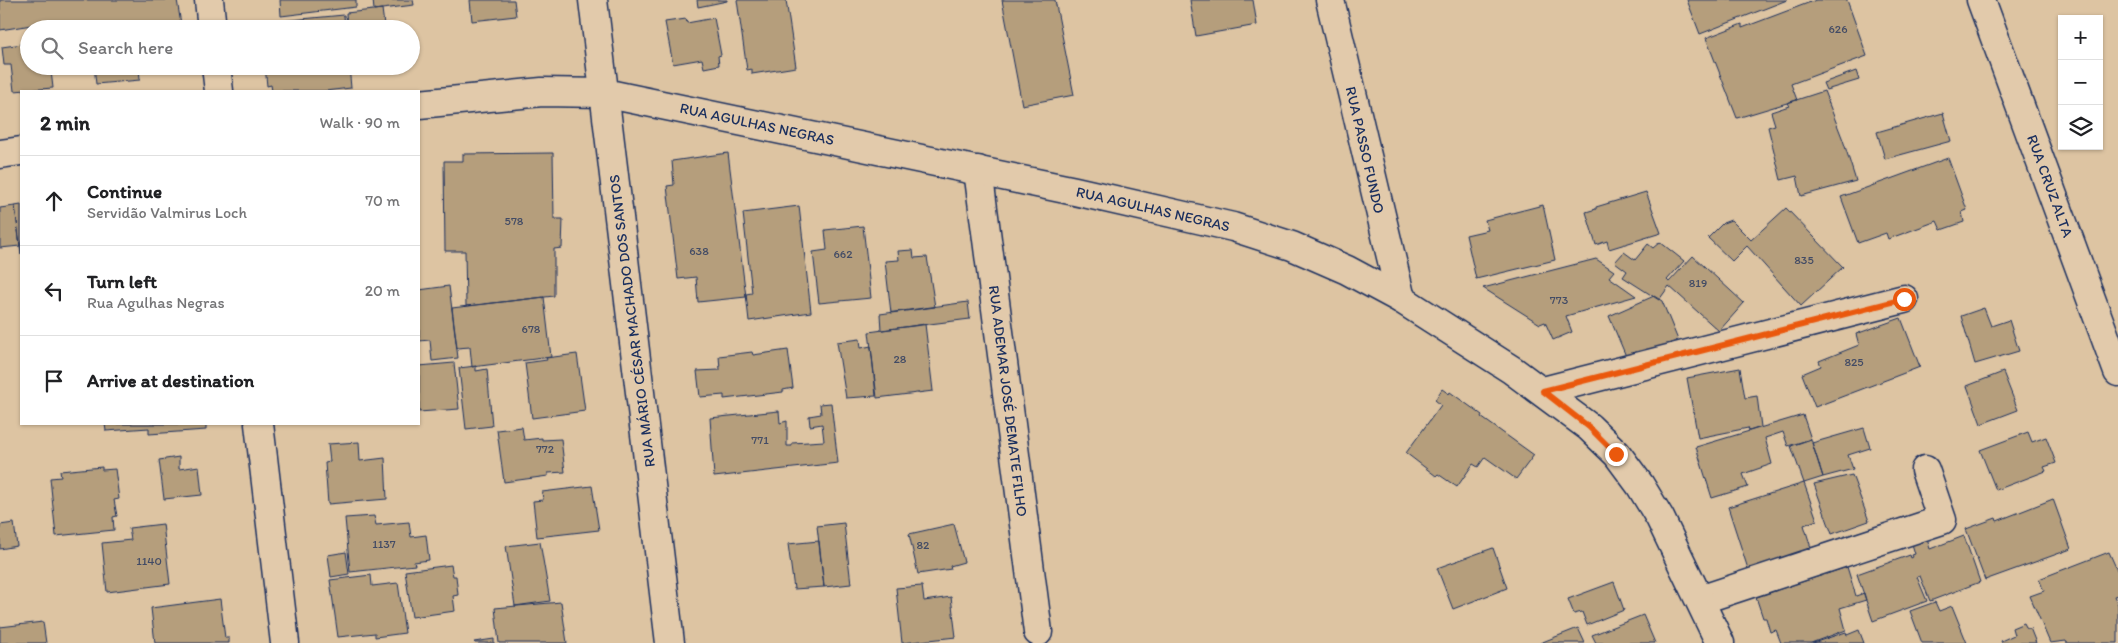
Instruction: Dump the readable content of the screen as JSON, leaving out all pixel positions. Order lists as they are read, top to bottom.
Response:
{
  "streets": {
    "street": [
      "RUA AGULHAS NEGRAS",
      "RUA PASSO FUNDO",
      "RUA CRUZ ALTA",
      "RUA MÁRIO CÉSAR MACHADO DOS SANTOS",
      "RUA ADEMAR JOSÉ DEMATE FILHO"
    ]
  },
  "crossings": [
    ["RUA AGULHAS NEGRAS", "RUA PASSO FUNDO"],
    ["RUA AGULHAS NEGRAS", "RUA MÁRIO CÉSAR MACHADO DOS SANTOS"],
    ["RUA AGULHAS NEGRAS", "RUA ADEMAR JOSÉ DEMATE FILHO"]
  ],
  "house_numbers": [
    "626",
    "578",
    "638",
    "662",
    "835",
    "819",
    "773",
    "678",
    "28",
    "825",
    "771",
    "772",
    "1137",
    "82",
    "1140"
  ],
  "page": {
    "map_buttons": ["+", "−"],
    "search": "Search here",
    "heading": ["2 min", "Walk · 90 m"],
    "list": [
      ["Continue", "Servidão Valmirus Loch", "70 m"],
      ["Turn left", "Rua Agulhas Negras", "20 m"],
      "Arrive at destination"
    ]
  }
}
